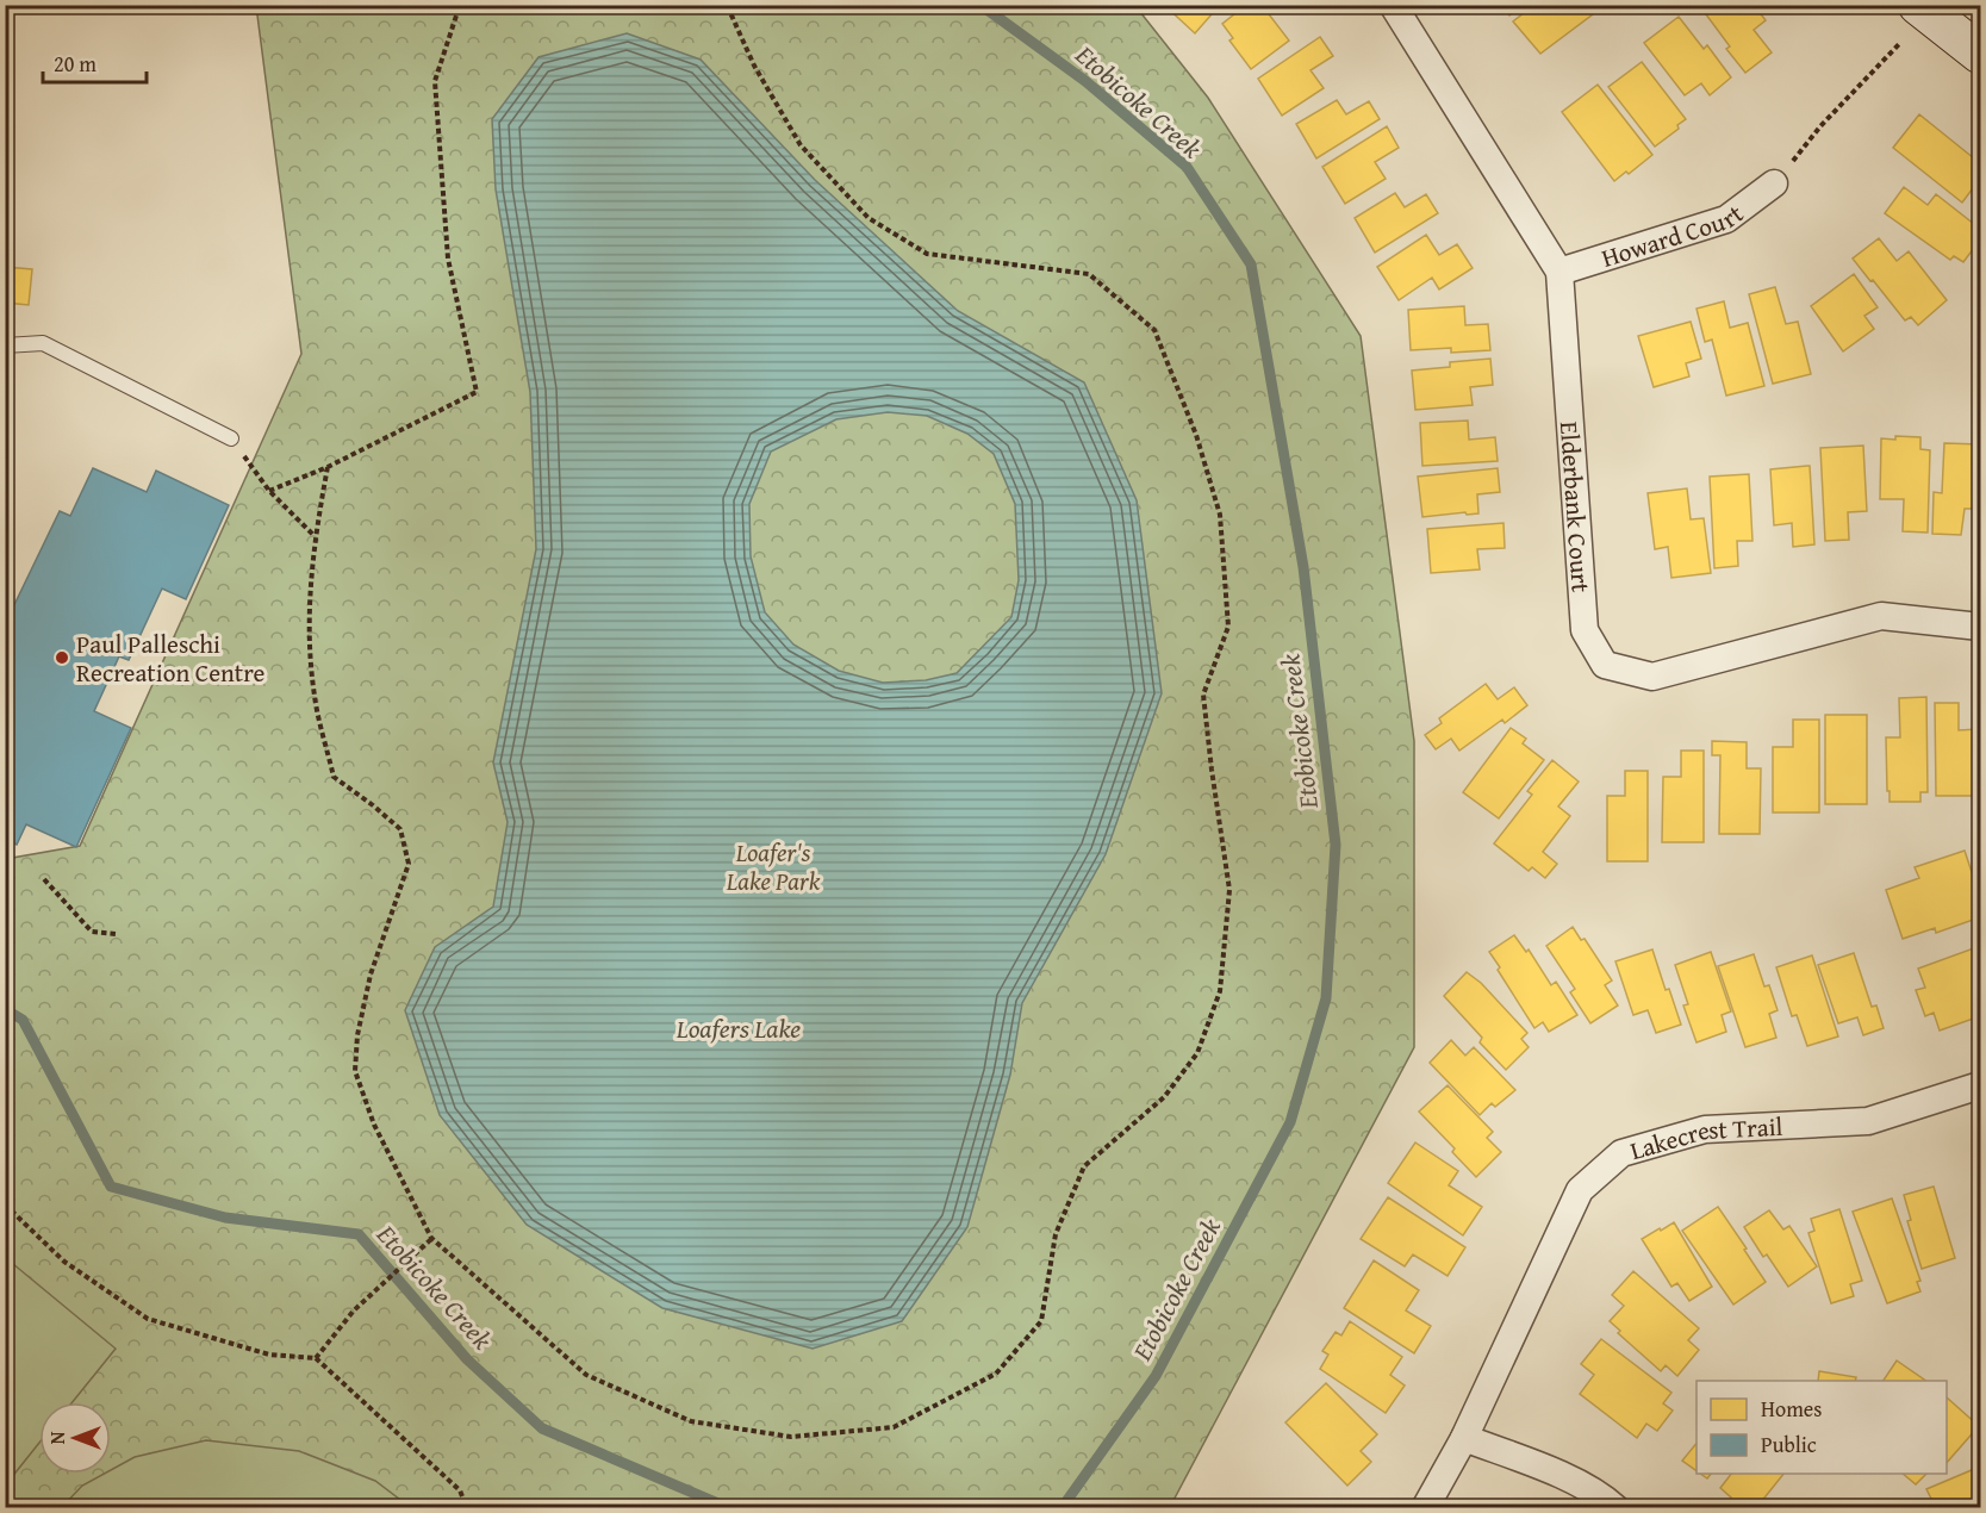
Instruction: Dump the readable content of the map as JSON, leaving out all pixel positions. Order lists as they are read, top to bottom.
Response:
{
  "streets": {
    "street": ["Howard Court", "Elderbank Court", "Lakecrest Trail"]
  },
  "crossings": [
    ["Howard Court", "Elderbank Court"]
  ],
  "water": ["Etobicoke Creek", "Loafers Lake"],
  "parks": ["Loafer's Lake Park"],
  "places": ["Paul Palleschi Recreation Centre"],
  "legend": ["Homes", "Public"],
  "scale_bar": "20 m",
  "north": "left"
}
